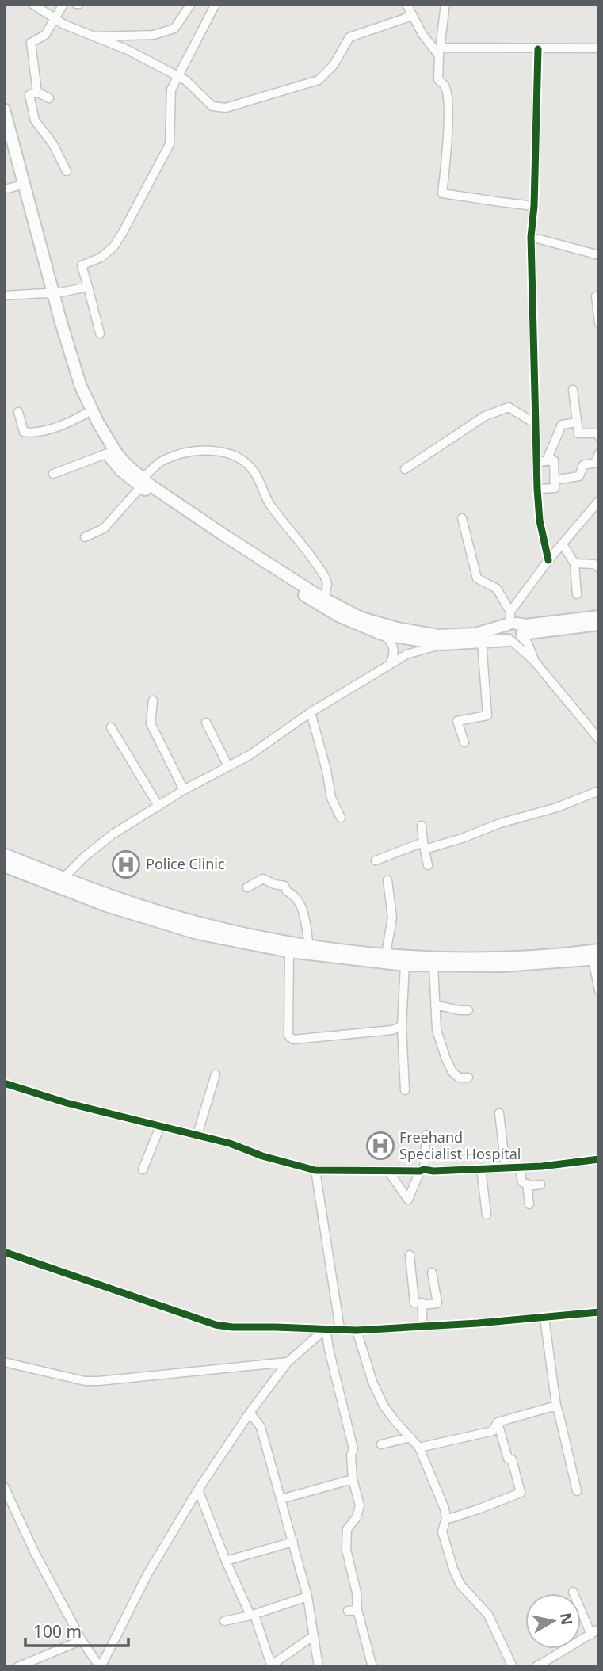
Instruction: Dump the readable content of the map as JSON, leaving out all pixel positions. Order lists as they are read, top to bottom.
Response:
{
  "places": {
    "hospital": ["Police Clinic", "Freehand Specialist Hospital"]
  },
  "scale_bar": "100 m",
  "north": "right"
}
